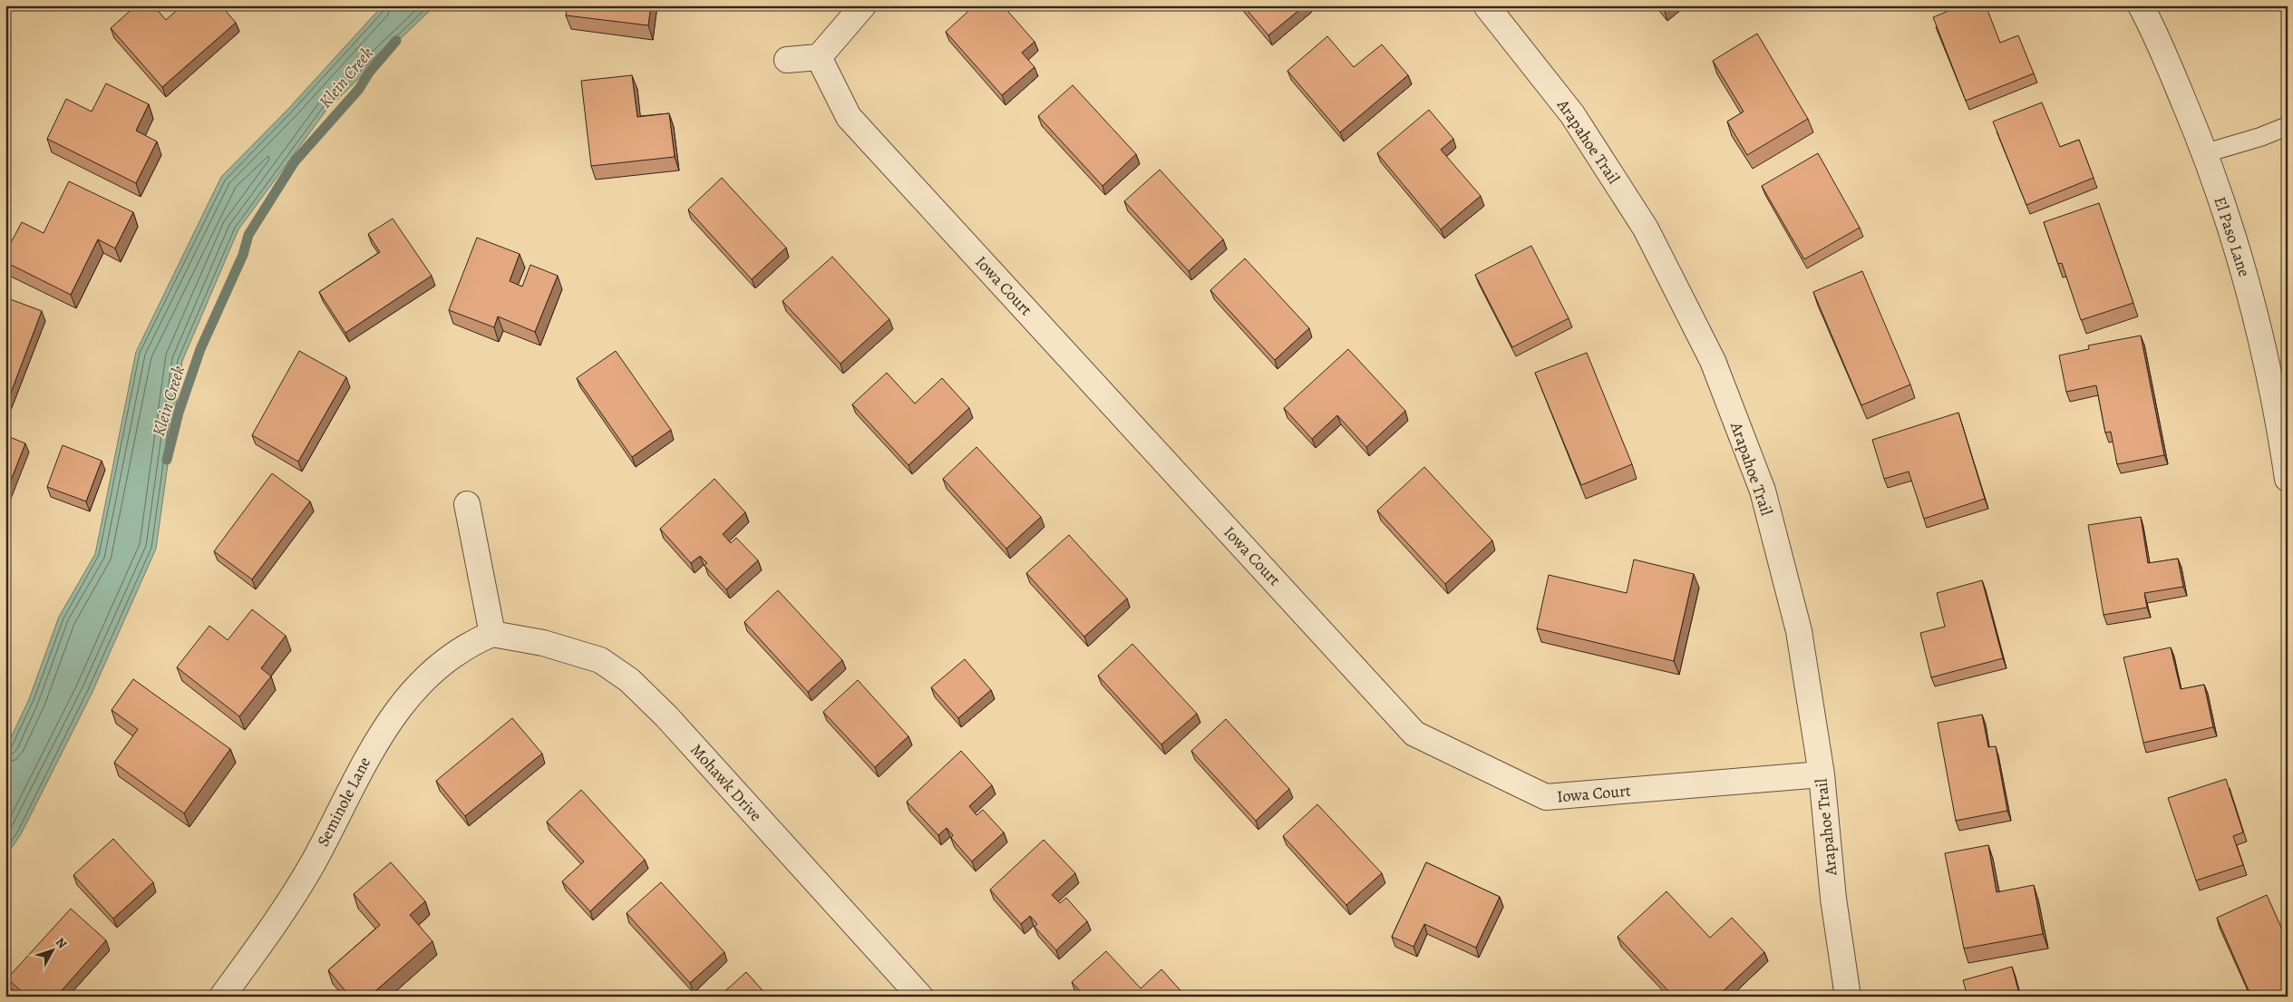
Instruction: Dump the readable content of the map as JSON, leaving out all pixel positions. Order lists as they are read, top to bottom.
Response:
{
  "streets": {
    "street": [
      "Arapahoe Trail",
      "El Paso Lane",
      "Iowa Court",
      "Mohawk Drive",
      "Seminole Lane"
    ]
  },
  "crossings": [
    ["Arapahoe Trail", "Iowa Court"],
    ["Mohawk Drive", "Seminole Lane"]
  ],
  "water": ["Klein Creek"],
  "north": "top right"
}
